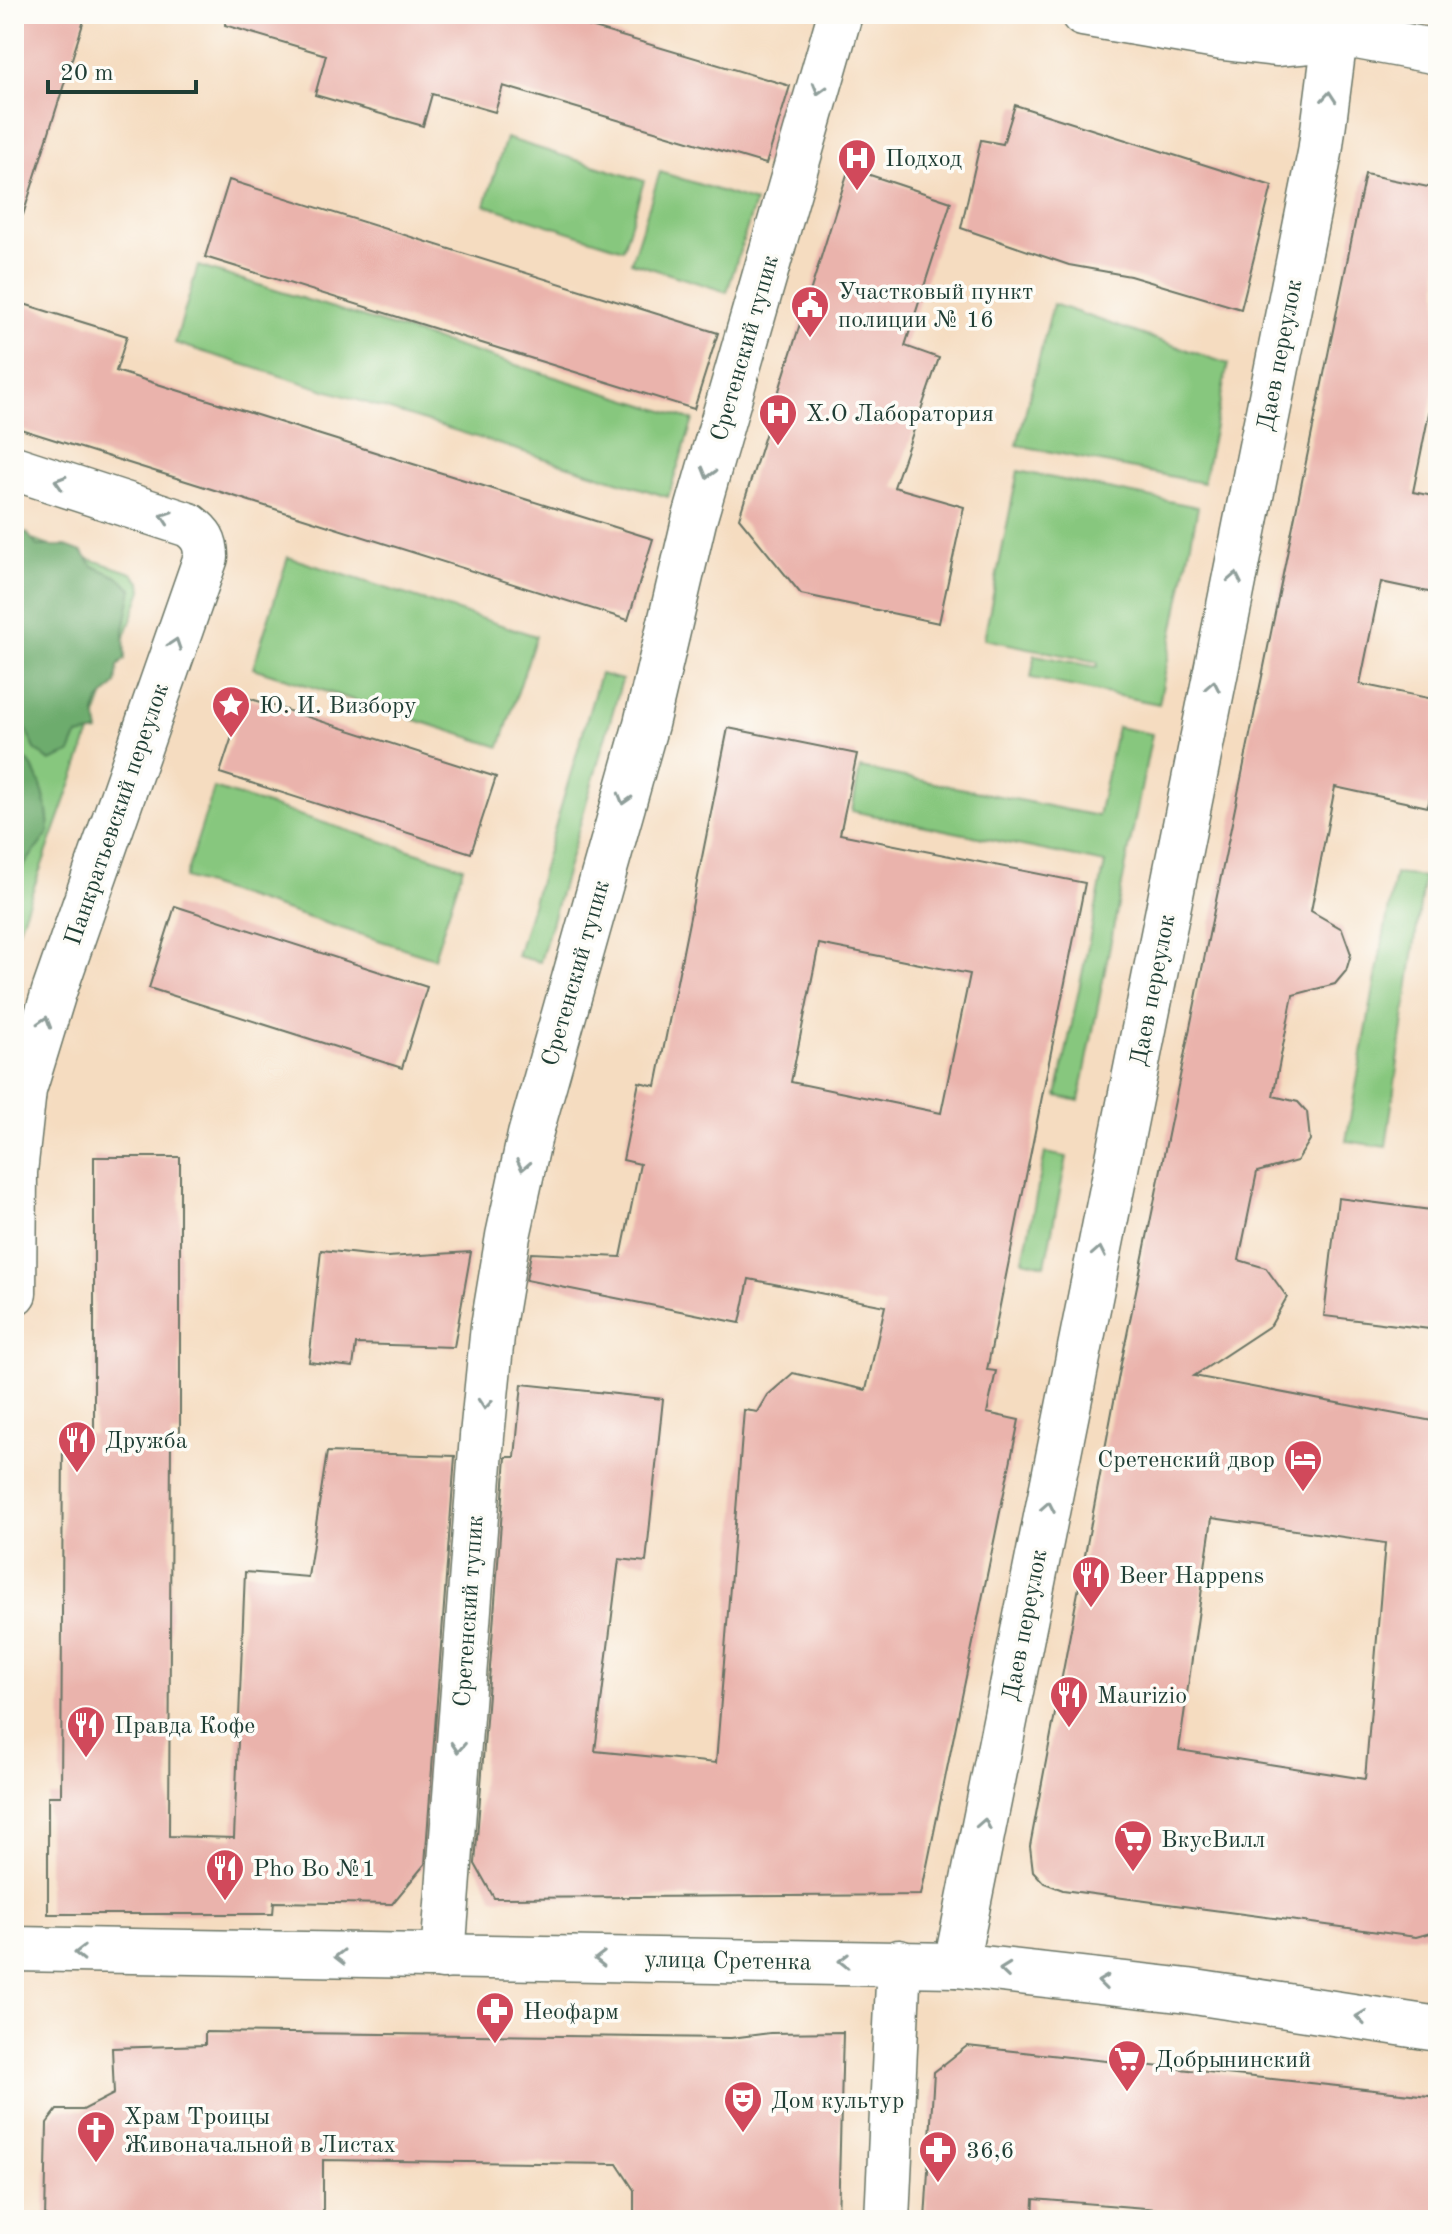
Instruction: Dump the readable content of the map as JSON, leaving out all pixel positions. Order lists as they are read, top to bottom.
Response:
{
  "streets": {
    "street": [
      "Сретенский тупик",
      "Даев переулок",
      "Панкратьевский переулок",
      "улица Сретенка"
    ]
  },
  "crossings": [
    ["Сретенский тупик", "улица Сретенка"],
    ["Даев переулок", "улица Сретенка"]
  ],
  "one_way": [
    "Сретенский тупик",
    "Даев переулок",
    "Панкратьевский переулок",
    "улица Сретенка"
  ],
  "places": {
    "hospital": ["Подход", "X.O Лаборатория"],
    "public building": ["Участковый пункт полиции № 16"],
    "place": ["Ю. И. Визбору"],
    "restaurant": [
      "Дружба",
      "Beer Happens",
      "Maurizio",
      "Правда Кофе",
      "Pho Bo №1"
    ],
    "hotel": ["Сретенский двор"],
    "supermarket": ["ВкусВилл", "Добрынинский"],
    "pharmacy": ["Неофарм", "36,6"],
    "theatre": ["Дом культур"],
    "church": ["Храм Троицы Живоначальной в Листах"]
  },
  "scale_bar": "20 m"
}
